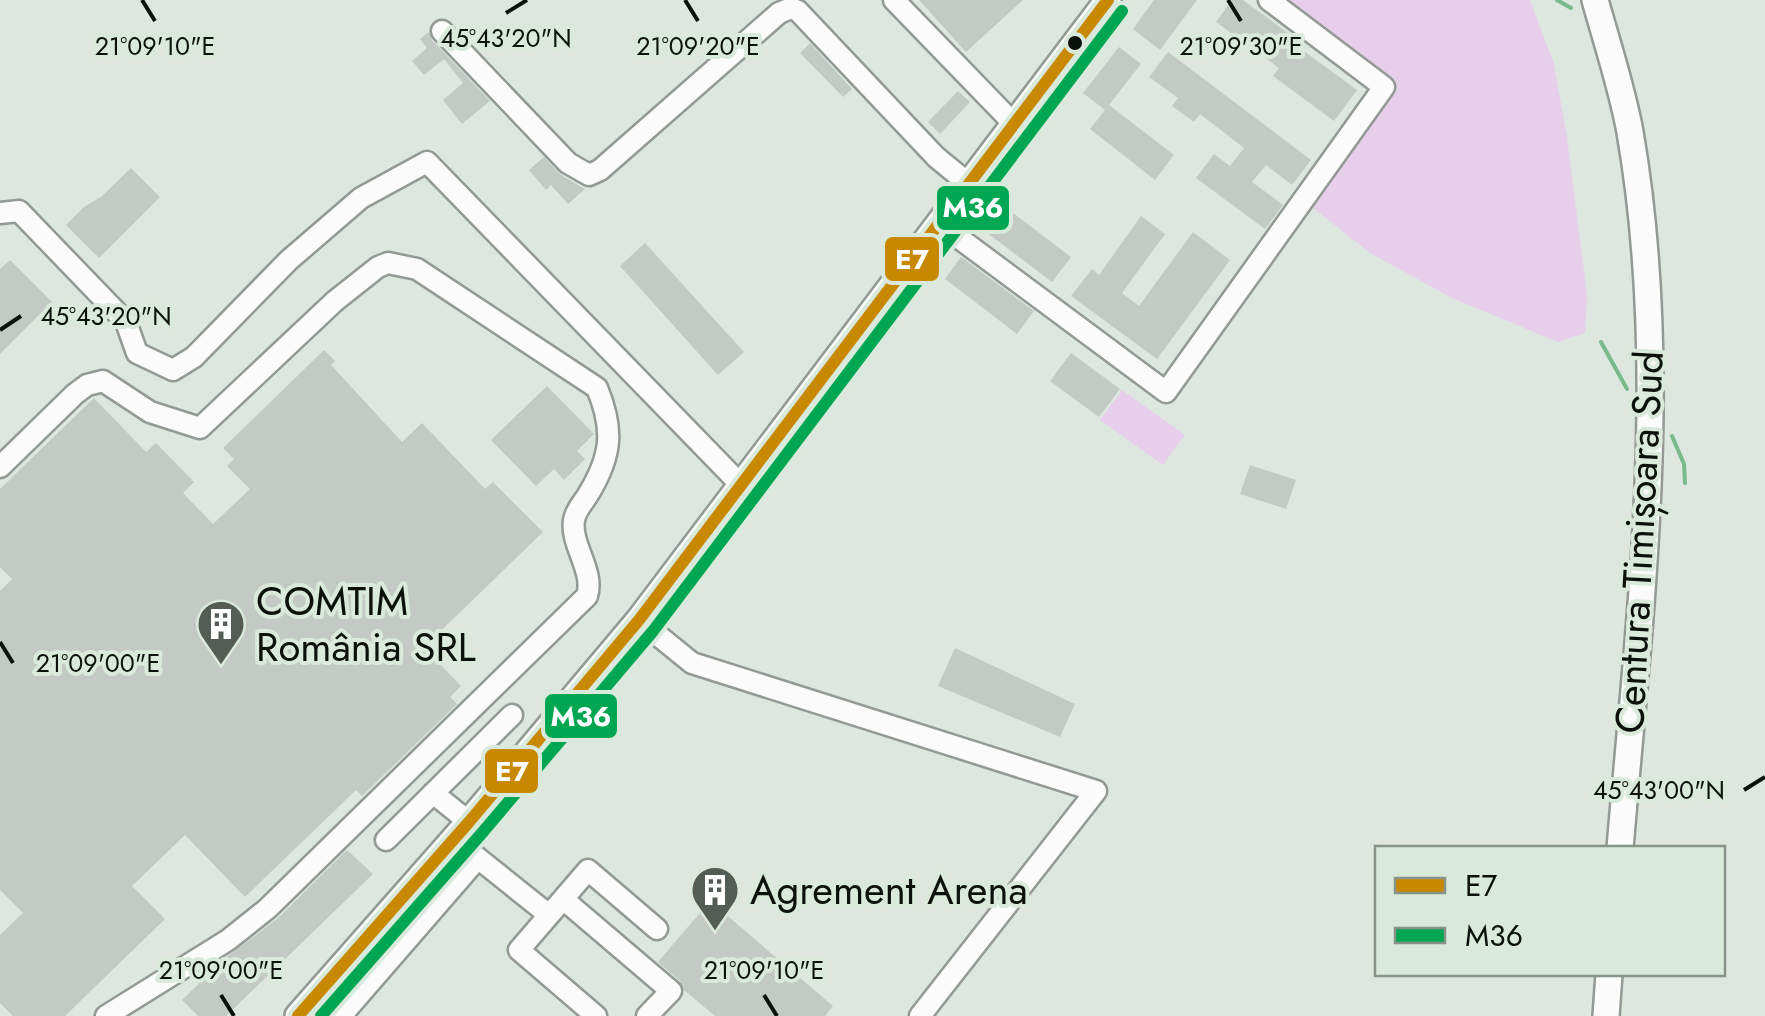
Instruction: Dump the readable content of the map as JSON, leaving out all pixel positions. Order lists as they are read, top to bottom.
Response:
{
  "streets": {
    "main road": ["Centura Timișoara Sud"]
  },
  "places": {
    "building": ["COMTIM România SRL", "Agrement Arena"]
  },
  "lines": ["transit line E7", "transit line M36"],
  "legend": ["E7", "M36"],
  "coordinates": [
    "45°43'20\"N",
    "21°09'10\"E",
    "21°09'20\"E",
    "21°09'30\"E",
    "21°09'00\"E",
    "45°43'00\"N"
  ]
}
